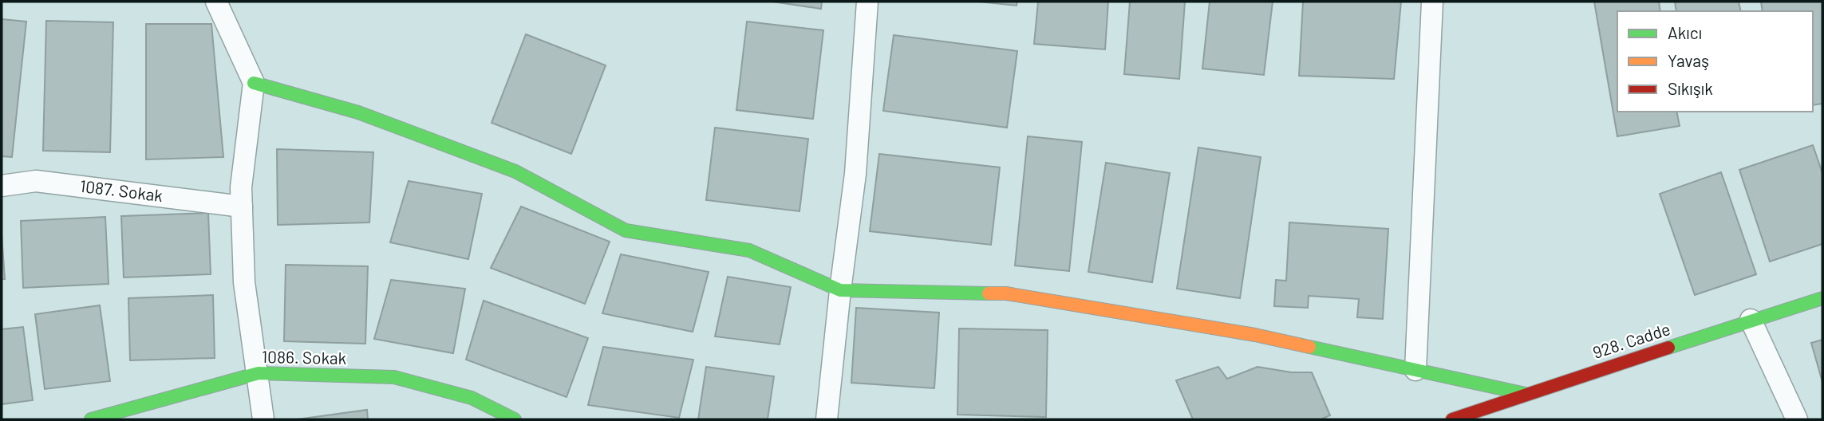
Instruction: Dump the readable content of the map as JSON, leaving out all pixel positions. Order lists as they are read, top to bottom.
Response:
{
  "streets": {
    "street": ["1087. Sokak", "928. Cadde", "1086. Sokak"]
  },
  "legend": ["Akıcı", "Yavaş", "Sıkışık"]
}
